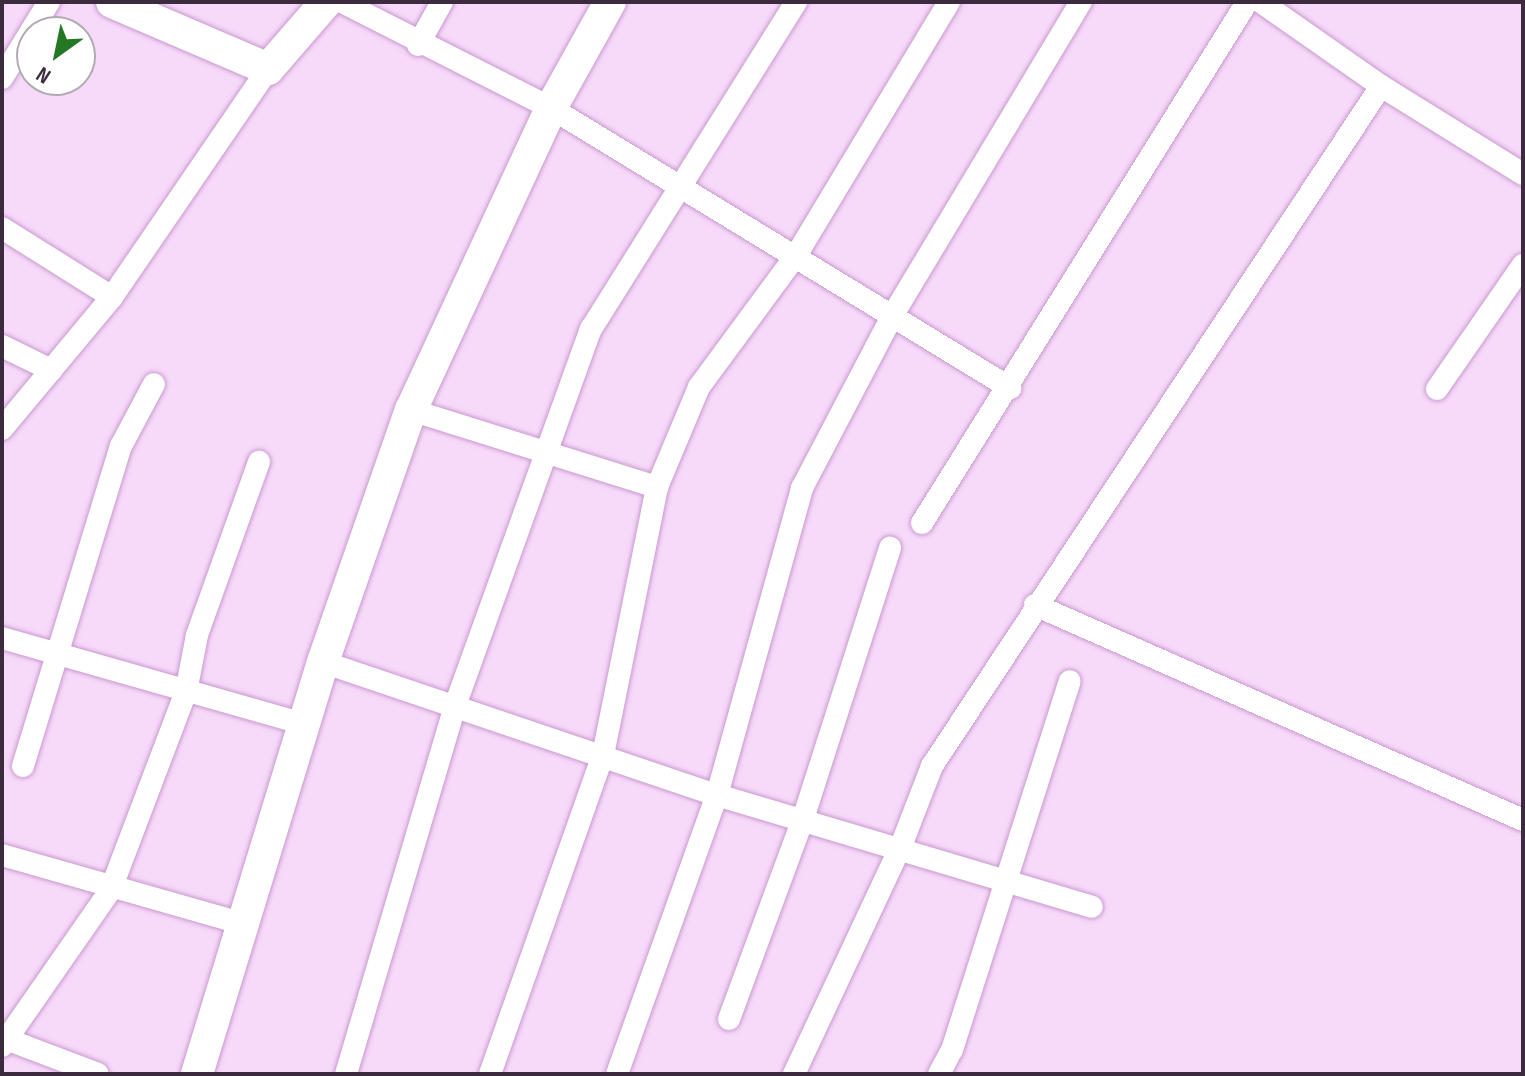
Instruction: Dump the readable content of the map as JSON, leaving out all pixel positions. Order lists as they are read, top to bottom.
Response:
{
  "north": "bottom left"
}
